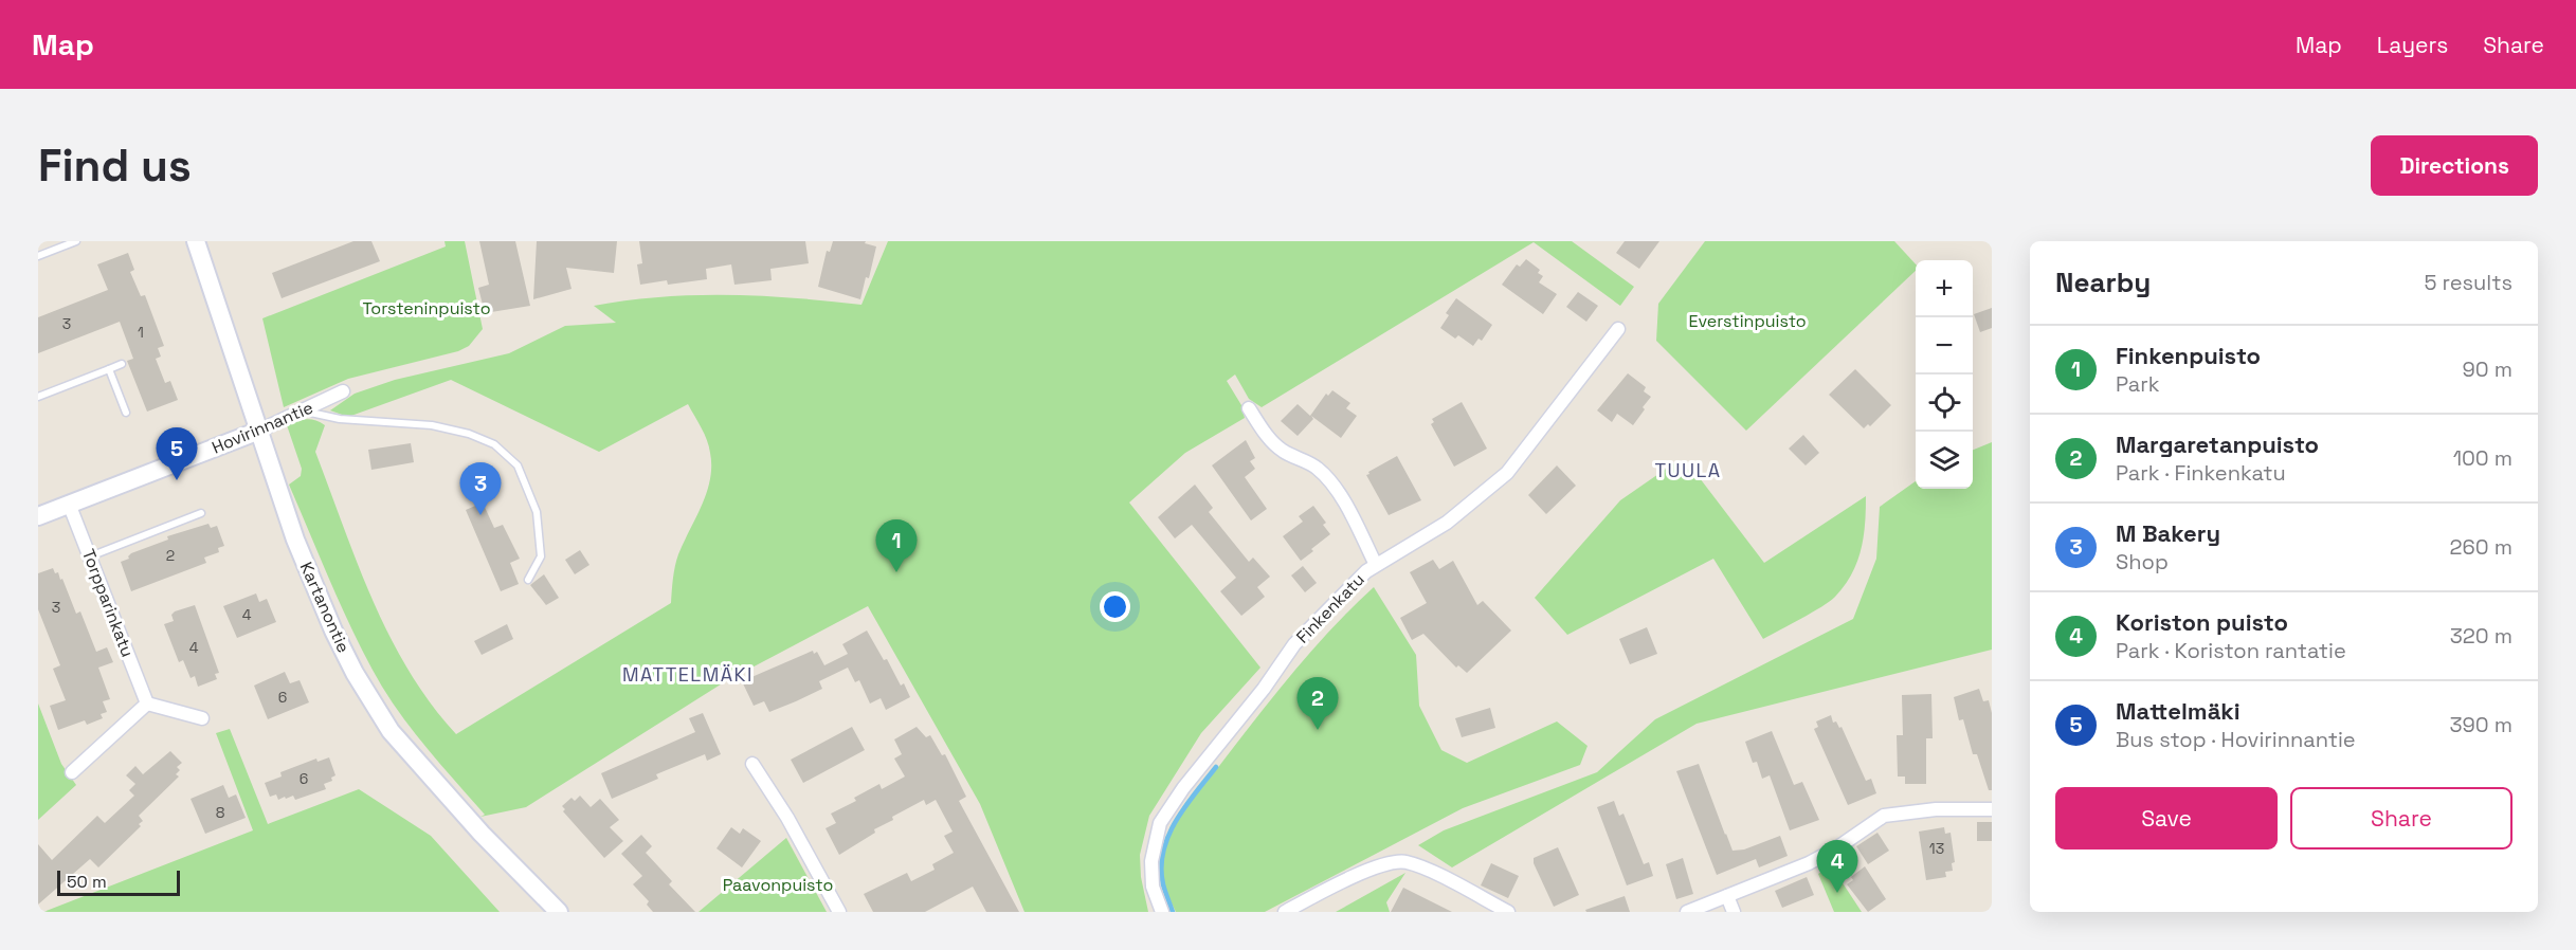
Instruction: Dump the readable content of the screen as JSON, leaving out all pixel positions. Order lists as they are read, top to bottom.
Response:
{
  "streets": {
    "street": [
      "Hovirinnantie",
      "Torpparinkatu",
      "Kartanontie",
      "Finkenkatu"
    ]
  },
  "crossings": [
    ["Hovirinnantie", "Torpparinkatu"],
    ["Hovirinnantie", "Kartanontie"]
  ],
  "districts": ["TUULA", "MATTELMÄKI"],
  "parks": ["Torsteninpuisto", "Everstinpuisto", "Paavonpuisto"],
  "house_numbers": [
    "3",
    "1",
    "2",
    "3",
    "4",
    "4",
    "6",
    "6",
    "8",
    "13"
  ],
  "scale_bar": "50 m",
  "page": {
    "header": "Map",
    "nav": ["Map", "Layers", "Share"],
    "buttons": [
      "Directions",
      ["Save", "Share"]
    ],
    "title": "Find us",
    "heading": ["Nearby", "5 results"],
    "map_buttons": ["+", "−"],
    "list": [
      {
        "mark": "1",
        "name": "Finkenpuisto",
        "note": "Park",
        "value": "90 m"
      },
      {
        "mark": "2",
        "name": "Margaretanpuisto",
        "note": "Park · Finkenkatu",
        "value": "100 m"
      },
      {
        "mark": "3",
        "name": "M Bakery",
        "note": "Shop",
        "value": "260 m"
      },
      {
        "mark": "4",
        "name": "Koriston puisto",
        "note": "Park · Koriston rantatie",
        "value": "320 m"
      },
      {
        "mark": "5",
        "name": "Mattelmäki",
        "note": "Bus stop · Hovirinnantie",
        "value": "390 m"
      }
    ],
    "pins": [
      "5",
      "3",
      "1",
      "2",
      "4"
    ],
    "scale": "50 m"
  }
}
